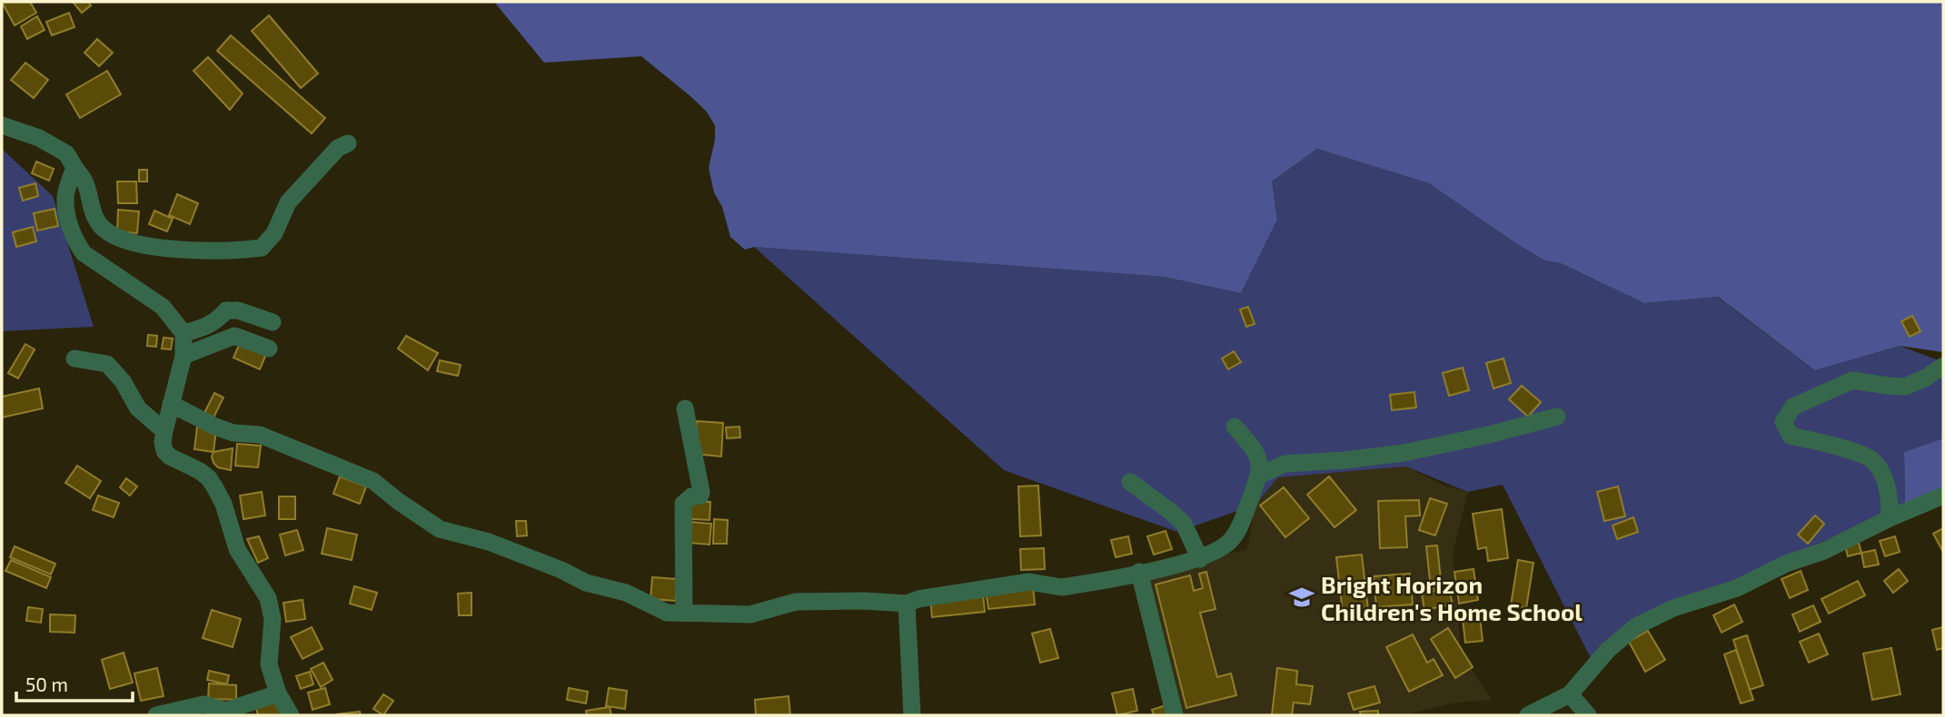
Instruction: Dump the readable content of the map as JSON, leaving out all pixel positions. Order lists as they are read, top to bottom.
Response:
{
  "places": {
    "school or university": ["Bright Horizon Children's Home School"]
  },
  "scale_bar": "50 m"
}
